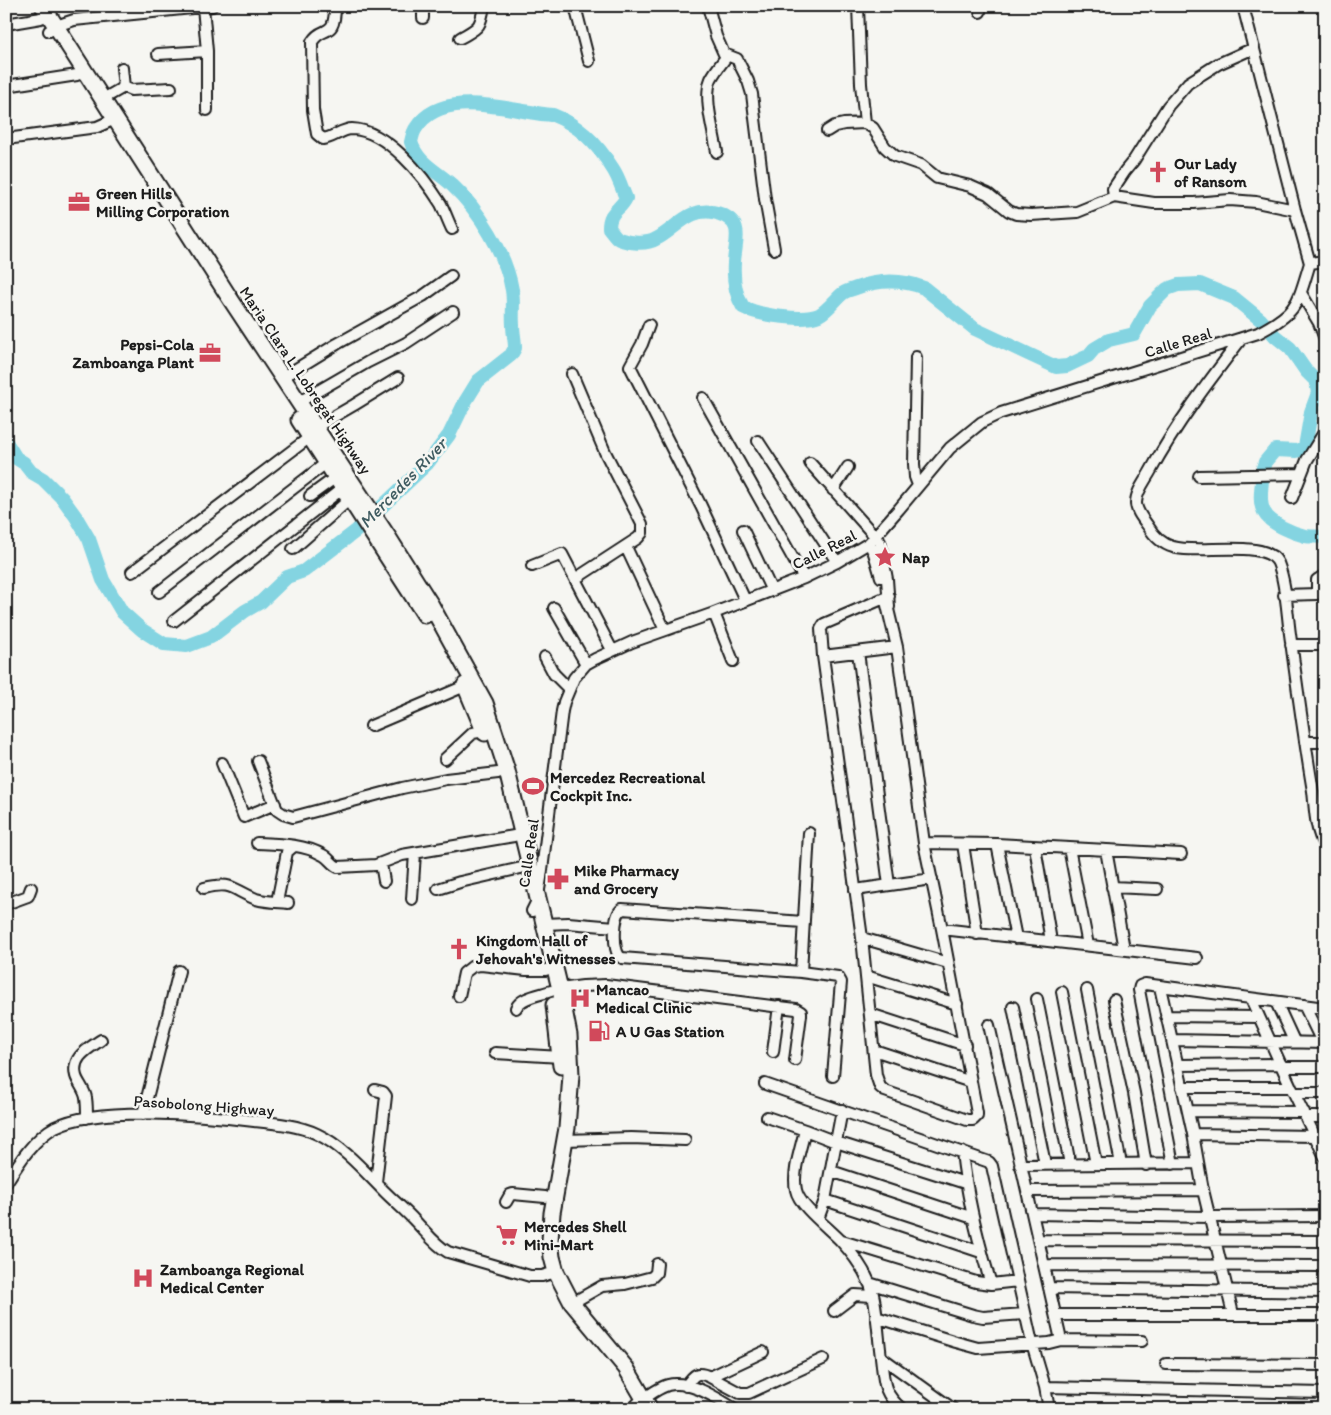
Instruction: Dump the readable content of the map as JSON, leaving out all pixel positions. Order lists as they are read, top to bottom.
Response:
{
  "streets": {
    "highway": ["Maria Clara L. Lobregat Highway"],
    "street": ["Calle Real", "Pasobolong Highway"]
  },
  "crossings": [
    ["Calle Real", "Maria Clara L. Lobregat Highway"],
    ["Maria Clara L. Lobregat Highway", "Pasobolong Highway"]
  ],
  "water": ["Mercedes River"],
  "places": {
    "church": ["Our Lady of Ransom", "Kingdom Hall of Jehovah's Witnesses"],
    "office": ["Green Hills Milling Corporation", "Pepsi-Cola Zamboanga Plant"],
    "place": ["Nap"],
    "sports": ["Mercedez Recreational Cockpit Inc."],
    "pharmacy": ["Mike Pharmacy and Grocery"],
    "hospital": ["Mancao Medical Clinic", "Zamboanga Regional Medical Center"],
    "fuel station": ["A U Gas Station"],
    "supermarket": ["Mercedes Shell Mini-Mart"]
  }
}
